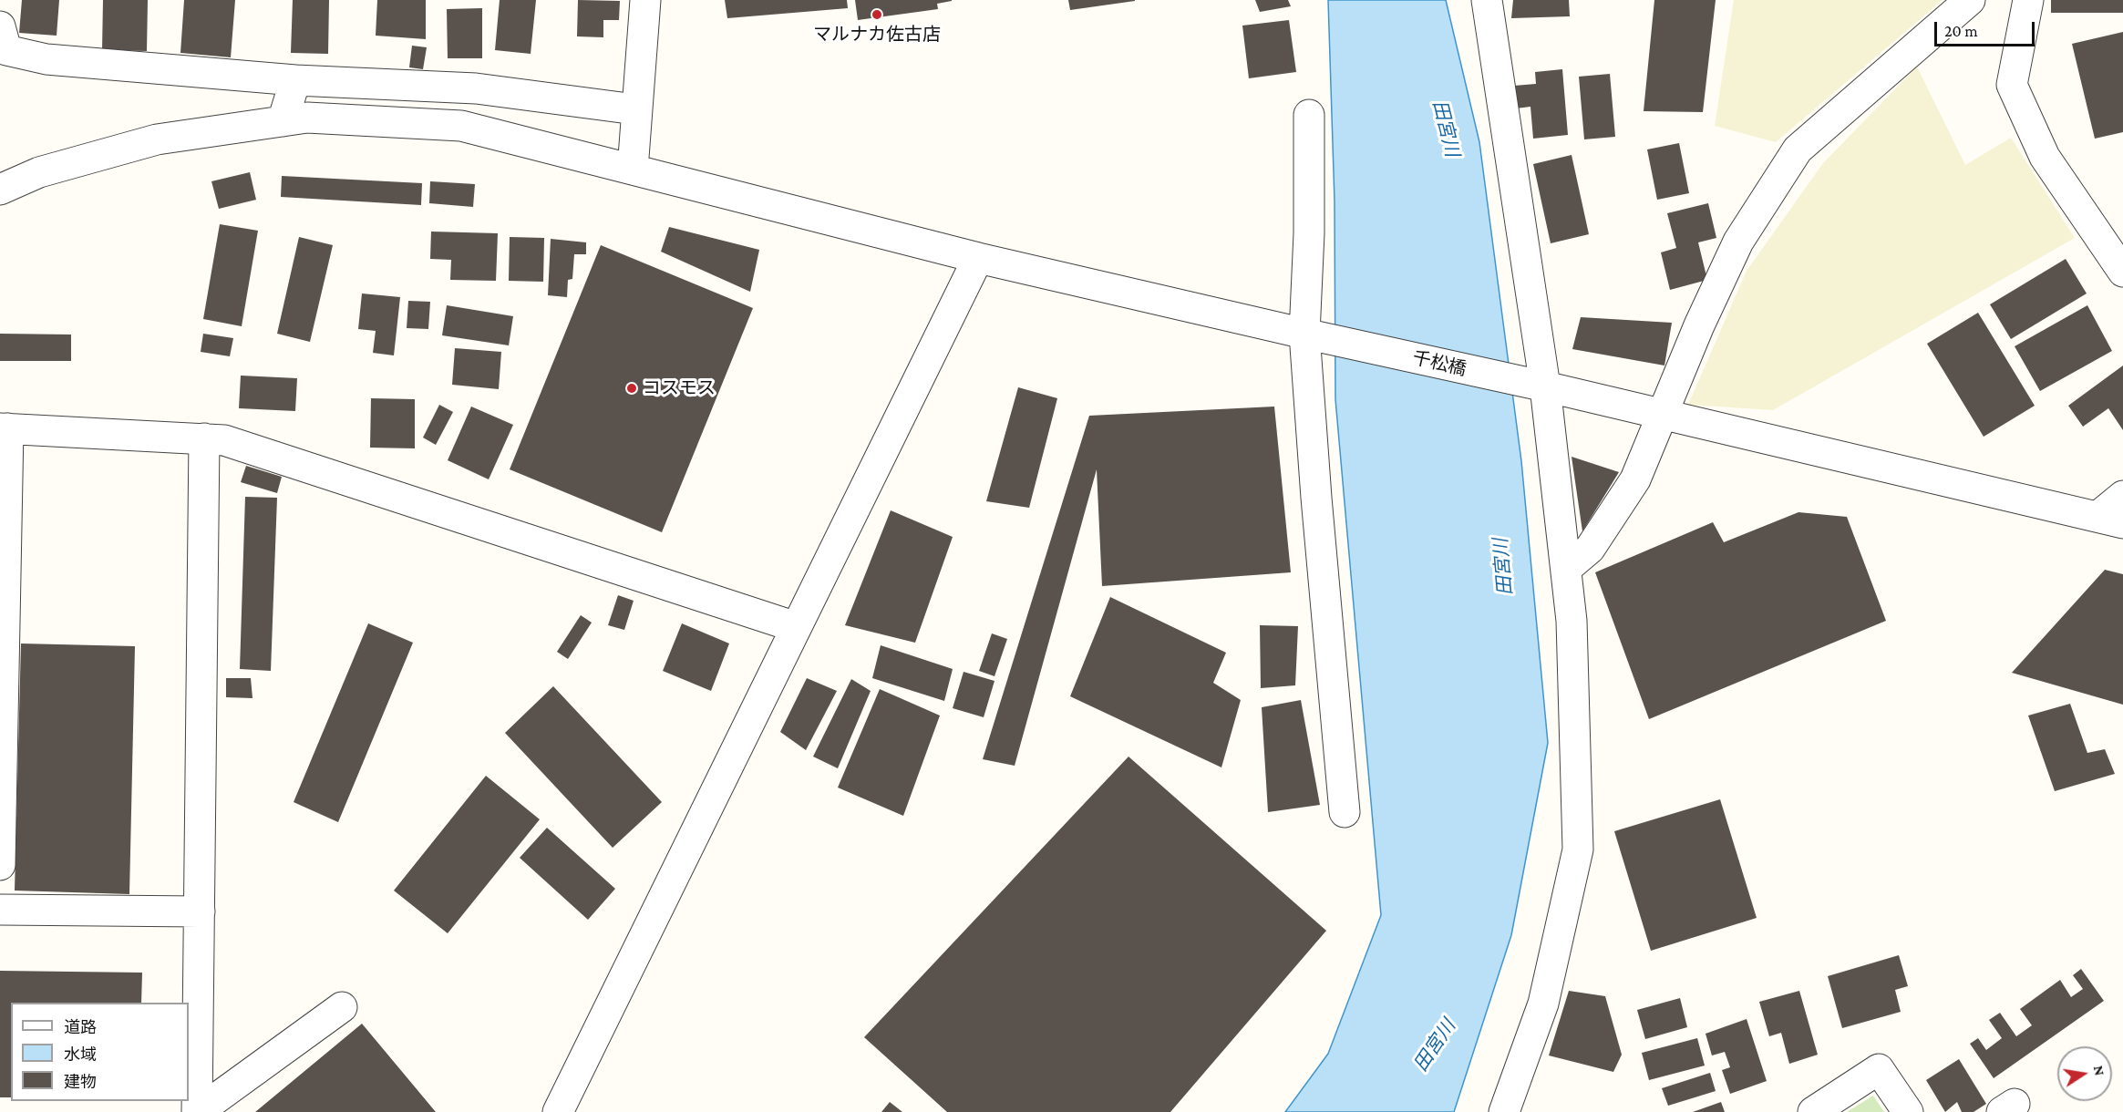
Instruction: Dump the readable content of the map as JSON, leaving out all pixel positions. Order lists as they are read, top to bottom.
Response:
{
  "streets": {
    "street": ["千松橋"]
  },
  "water": ["田宮川"],
  "places": ["マルナカ佐古店", "コスモス"],
  "legend": ["道路", "水域", "建物"],
  "scale_bar": "20 m",
  "north": "right"
}
